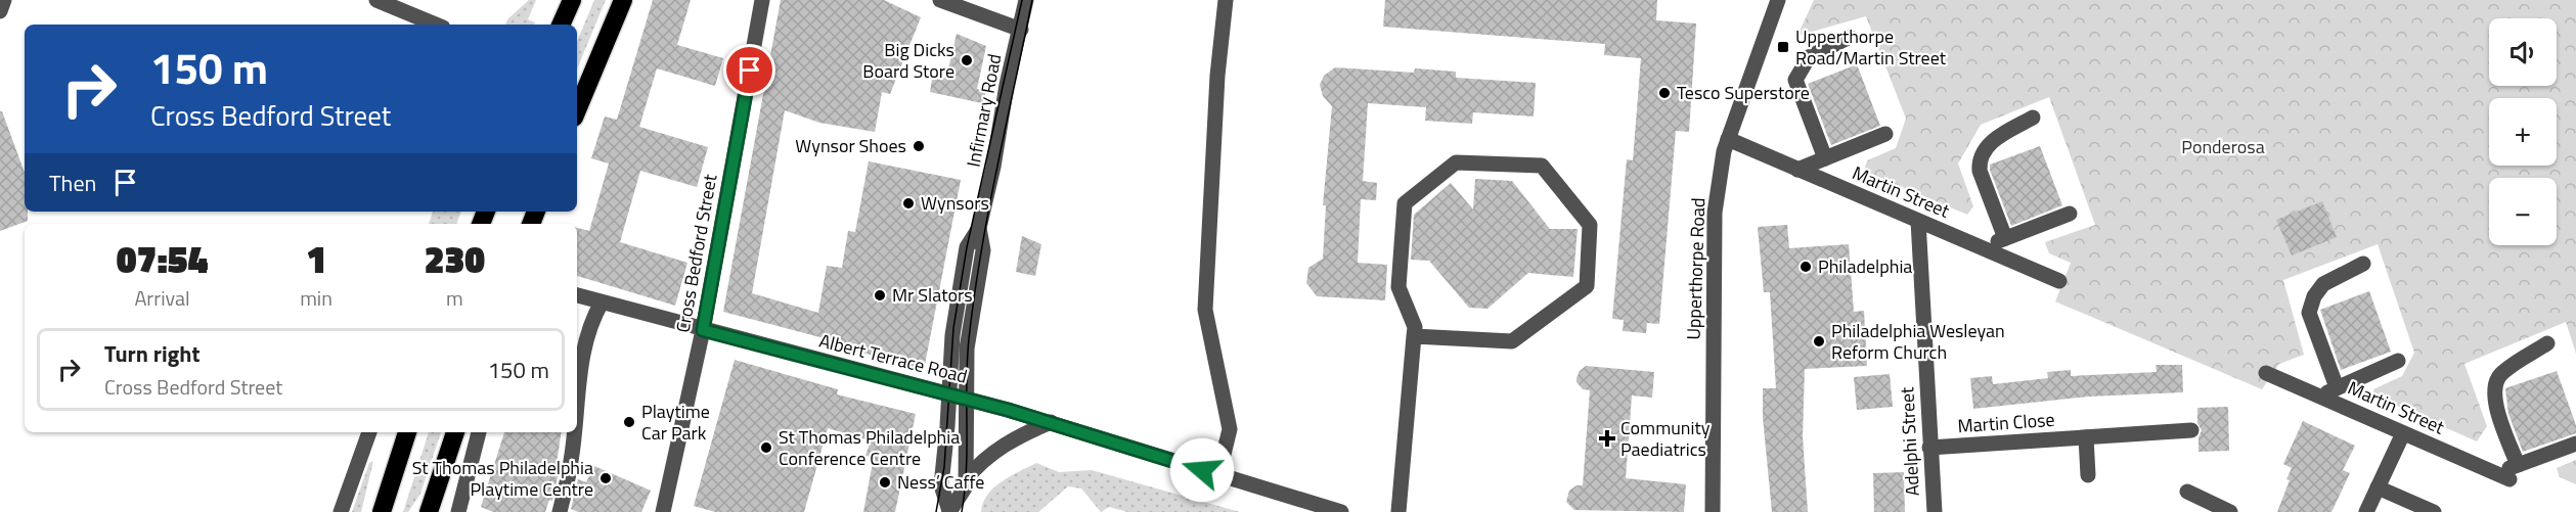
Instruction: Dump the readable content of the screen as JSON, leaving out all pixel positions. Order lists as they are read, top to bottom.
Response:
{
  "streets": {
    "street": [
      "Infirmary Road",
      "Martin Street",
      "Cross Bedford Street",
      "Upperthorpe Road",
      "Albert Terrace Road",
      "Martin Close",
      "Adelphi Street"
    ]
  },
  "crossings": [
    ["Infirmary Road", "Albert Terrace Road"],
    ["Martin Street", "Upperthorpe Road"],
    ["Martin Street", "Adelphi Street"],
    ["Cross Bedford Street", "Albert Terrace Road"],
    ["Martin Close", "Adelphi Street"]
  ],
  "parks": ["Ponderosa"],
  "places": {
    "transit": ["Upperthorpe Road/Martin Street"],
    "other": [
      "Big Dicks Board Store",
      "Tesco Superstore",
      "Wynsor Shoes",
      "Wynsors",
      "Philadelphia",
      "Mr Slators",
      "Philadelphia Wesleyan Reform Church",
      "Playtime Car Park",
      "St Thomas Philadelphia Conference Centre",
      "St Thomas Philadelphia Playtime Centre",
      "Ness’ Caffe"
    ],
    "health": ["Community Paediatrics"]
  },
  "page": {
    "map_buttons": ["+", "−"],
    "turn": ["150 m", "Cross Bedford Street"],
    "then": "Then",
    "eta": [
      "07:54",
      "Arrival",
      "1",
      "min",
      "230",
      "m"
    ],
    "list": [
      {
        "name": "Turn right",
        "note": "Cross Bedford Street",
        "value": "150 m"
      }
    ]
  }
}
